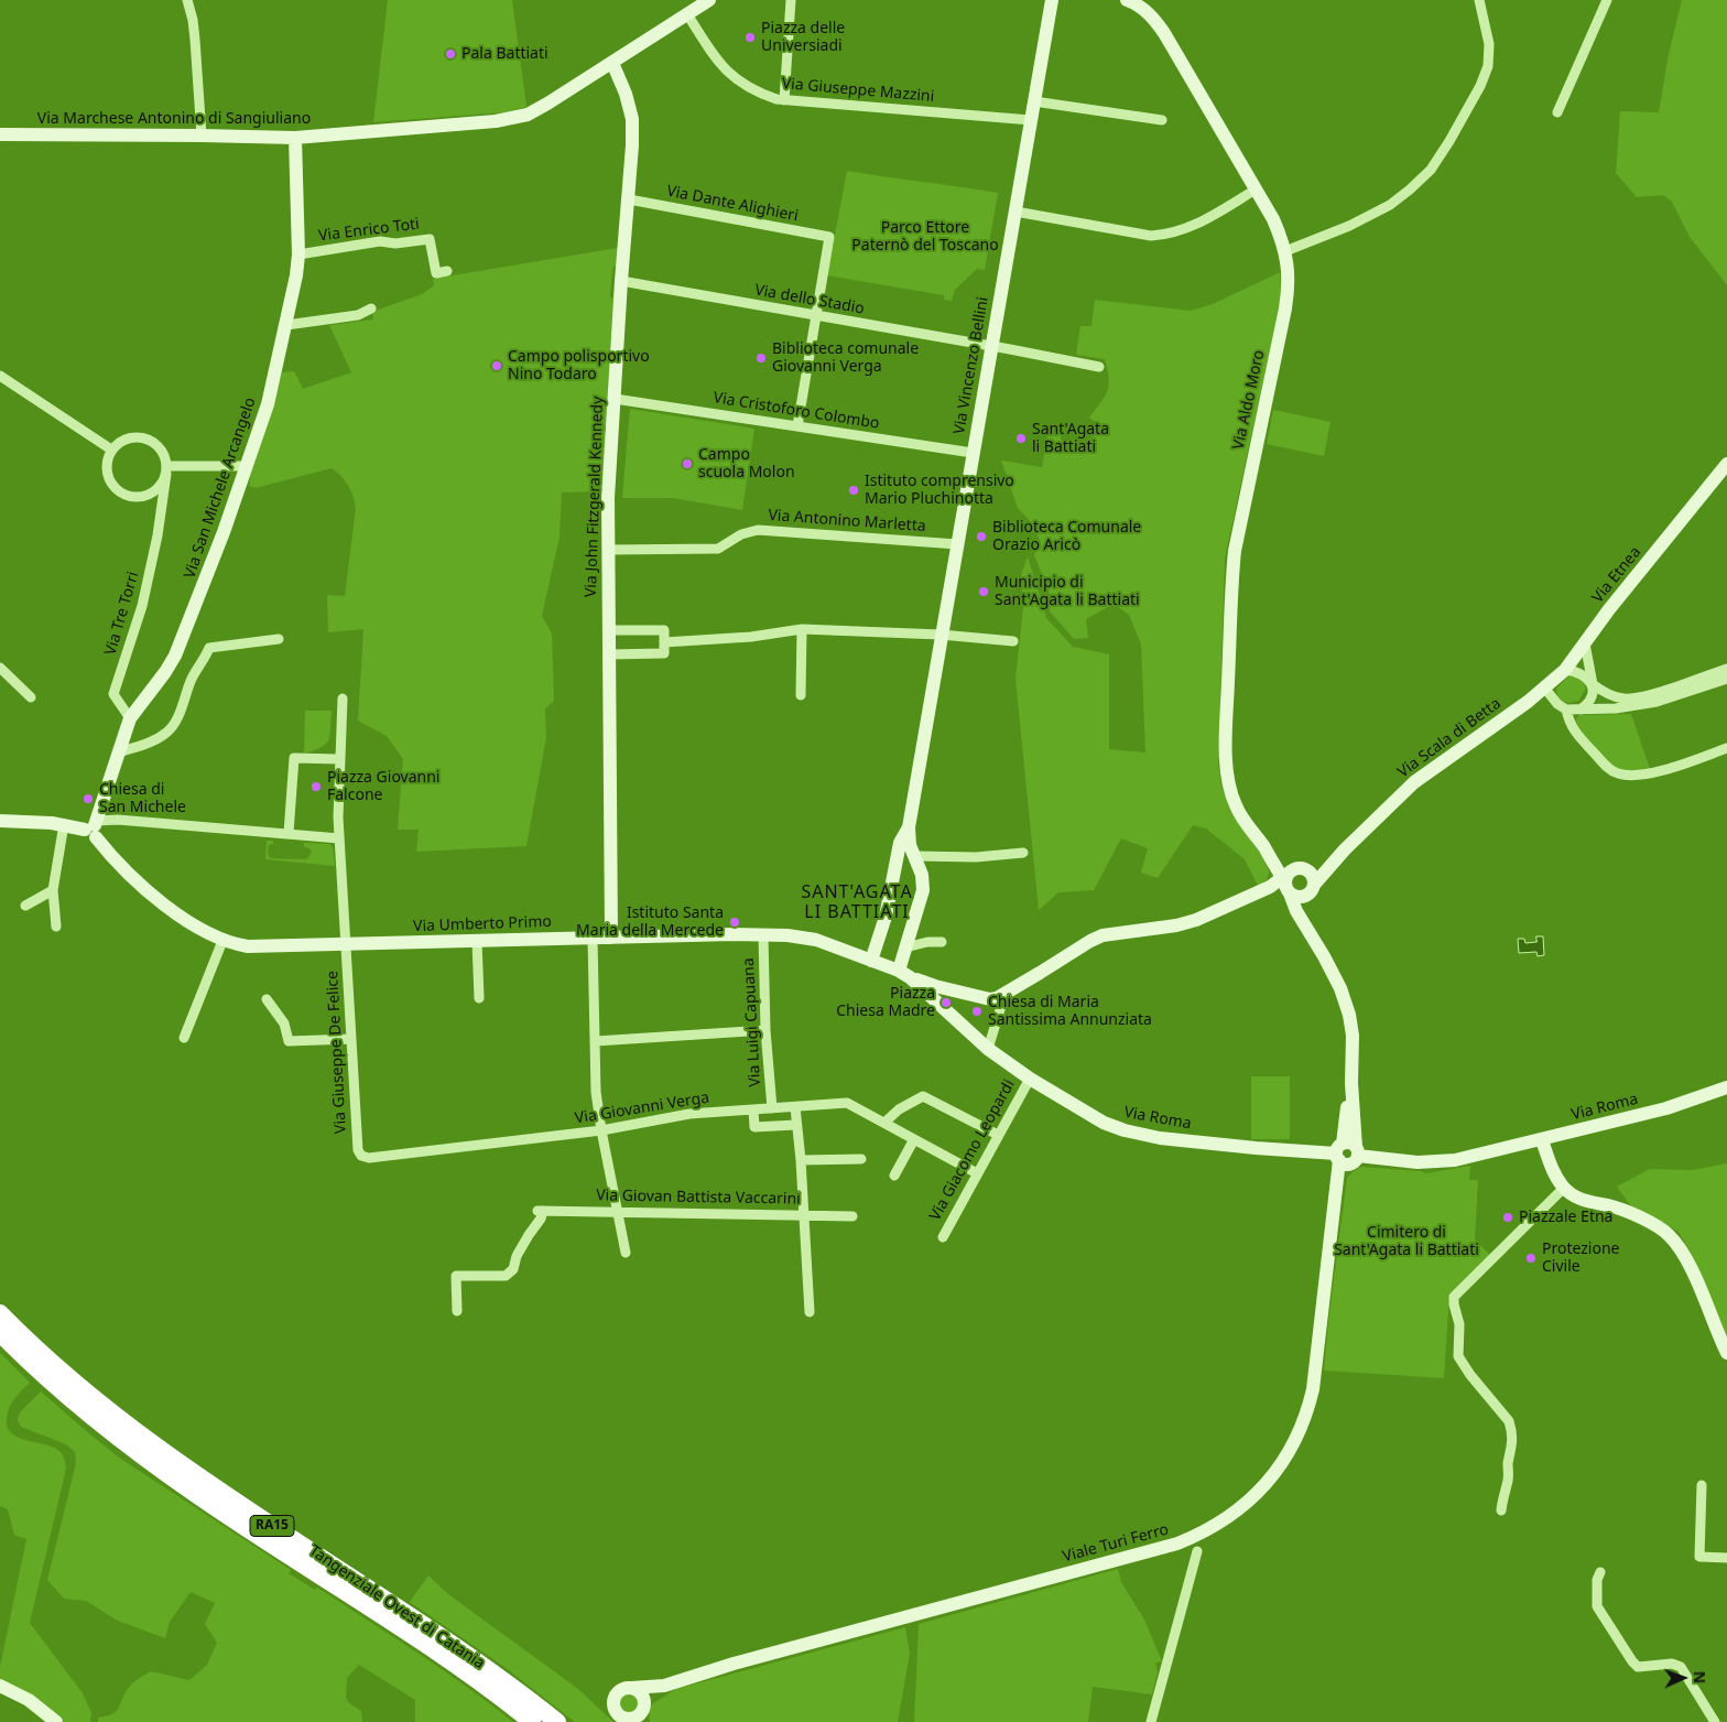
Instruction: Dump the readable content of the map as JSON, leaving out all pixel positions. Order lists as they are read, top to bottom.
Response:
{
  "streets": {
    "highway": ["RA15", "Tangenziale Ovest di Catania"],
    "main road": [
      "Via Marchese Antonino di Sangiuliano",
      "Via Vincenzo Bellini",
      "Via Aldo Moro",
      "Via San Michele Arcangelo",
      "Via John Fitzgerald Kennedy",
      "Via Etnea",
      "Via Scala di Betta",
      "Via Umberto Primo",
      "Via Roma",
      "Viale Turi Ferro"
    ],
    "street": [
      "Via Giuseppe Mazzini",
      "Via Dante Alighieri",
      "Via Enrico Toti",
      "Via dello Stadio",
      "Via Cristoforo Colombo",
      "Via Antonino Marletta",
      "Via Tre Torri",
      "Via Luigi Capuana",
      "Via Giuseppe De Felice",
      "Via Giovanni Verga",
      "Via Giacomo Leopardi",
      "Via Giovan Battista Vaccarini"
    ]
  },
  "crossings": [
    ["Via Giuseppe Mazzini", "Via Marchese Antonino di Sangiuliano"],
    ["Via Giuseppe Mazzini", "Via Vincenzo Bellini"],
    ["Via Marchese Antonino di Sangiuliano", "Via San Michele Arcangelo"],
    ["Via Marchese Antonino di Sangiuliano", "Via John Fitzgerald Kennedy"],
    ["Via Dante Alighieri", "Via dello Stadio"],
    ["Via Dante Alighieri", "Via John Fitzgerald Kennedy"],
    ["Via Enrico Toti", "Via San Michele Arcangelo"],
    ["Via dello Stadio", "Via Vincenzo Bellini"],
    ["Via dello Stadio", "Via John Fitzgerald Kennedy"],
    ["Via Vincenzo Bellini", "Via Cristoforo Colombo"],
    ["Via Vincenzo Bellini", "Via Antonino Marletta"],
    ["Via Cristoforo Colombo", "Via John Fitzgerald Kennedy"],
    ["Via San Michele Arcangelo", "Via Tre Torri"],
    ["Via San Michele Arcangelo", "Via Umberto Primo"],
    ["Via John Fitzgerald Kennedy", "Via Antonino Marletta"],
    ["Via John Fitzgerald Kennedy", "Via Umberto Primo"],
    ["Via Etnea", "Via Scala di Betta"],
    ["Via Umberto Primo", "Via Luigi Capuana"],
    ["Via Umberto Primo", "Via Giuseppe De Felice"],
    ["Via Umberto Primo", "Via Roma"],
    ["Via Luigi Capuana", "Via Giovanni Verga"],
    ["Via Giuseppe De Felice", "Via Giovanni Verga"],
    ["Via Roma", "Via Giacomo Leopardi"],
    ["Via Roma", "Viale Turi Ferro"],
    ["Via Giovanni Verga", "Via Giacomo Leopardi"]
  ],
  "districts": ["SANT'AGATA LI BATTIATI"],
  "parks": ["Parco Ettore Paternò del Toscano", "Cimitero di Sant'Agata li Battiati"],
  "places": [
    "Piazza delle Universiadi",
    "Pala Battiati",
    "Biblioteca comunale Giovanni Verga",
    "Campo polisportivo Nino Todaro",
    "Sant'Agata li Battiati",
    "Campo scuola Molon",
    "Istituto comprensivo Mario Pluchinotta",
    "Biblioteca Comunale Orazio Aricò",
    "Municipio di Sant'Agata li Battiati",
    "Piazza Giovanni Falcone",
    "Chiesa di San Michele",
    "Istituto Santa Maria della Mercede",
    "Piazza Chiesa Madre",
    "Chiesa di Maria Santissima Annunziata",
    "Piazzale Etna",
    "Protezione Civile"
  ],
  "north": "right"
}
